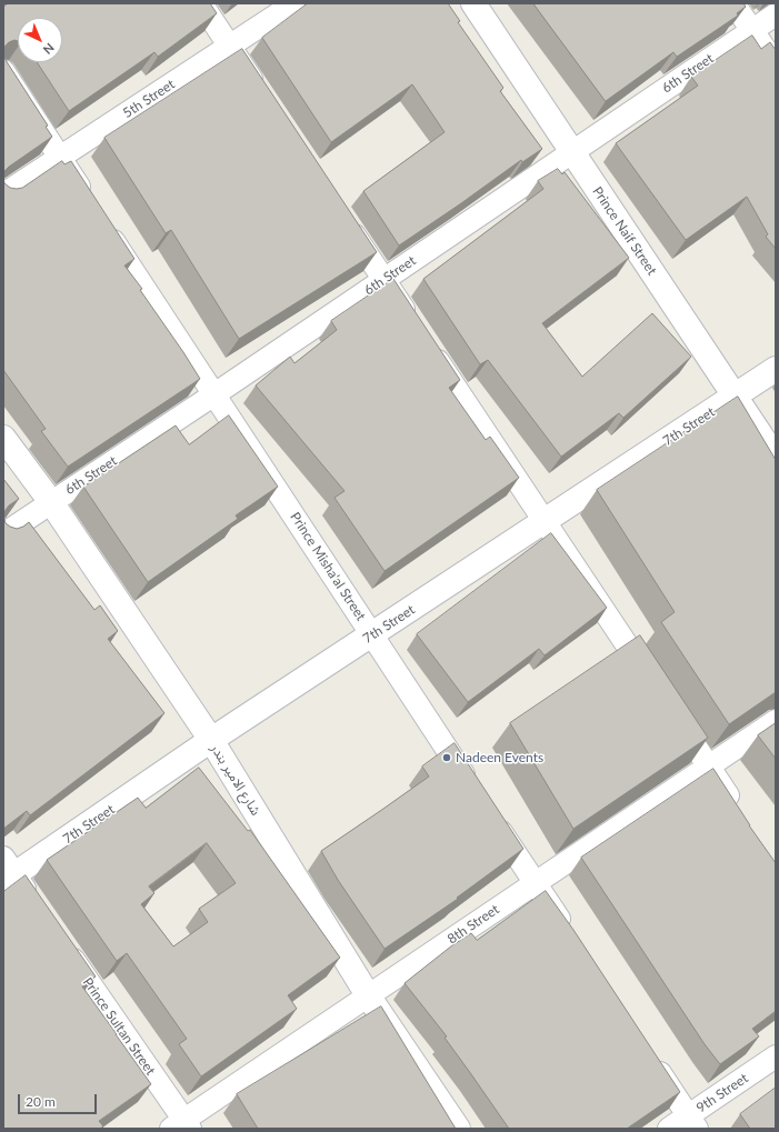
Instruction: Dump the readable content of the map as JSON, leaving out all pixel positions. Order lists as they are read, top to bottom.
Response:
{
  "streets": {
    "street": [
      "6th Street",
      "5th Street",
      "Prince Naif Street",
      "7th Street",
      "Prince Misha'al Street",
      "شارع الامير بندر",
      "8th Street",
      "Prince Sultan Street",
      "9th Street"
    ]
  },
  "crossings": [
    ["6th Street", "Prince Naif Street"],
    ["6th Street", "Prince Misha'al Street"],
    ["6th Street", "شارع الامير بندر"],
    ["Prince Naif Street", "7th Street"],
    ["7th Street", "Prince Misha'al Street"],
    ["7th Street", "شارع الامير بندر"],
    ["شارع الامير بندر", "8th Street"],
    ["8th Street", "Prince Sultan Street"]
  ],
  "places": ["Nadeen Events"],
  "scale_bar": "20 m",
  "north": "bottom right"
}
